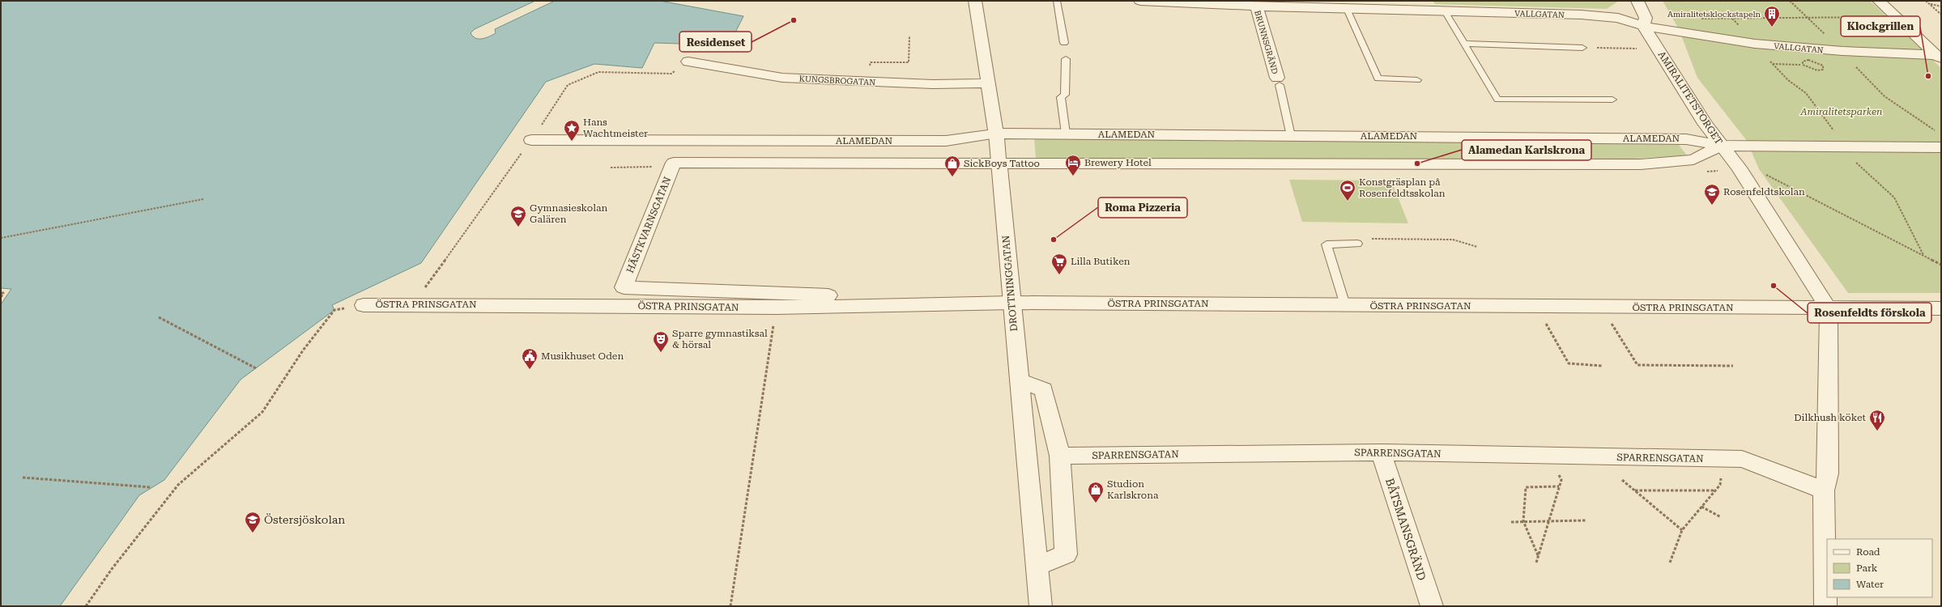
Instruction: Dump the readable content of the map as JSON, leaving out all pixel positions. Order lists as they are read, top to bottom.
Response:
{
  "streets": {
    "street": [
      "VALLGATAN",
      "BRUNNSGRÄND",
      "KUNGSBROGATAN",
      "AMIRALITETSTORGET",
      "ALAMEDAN",
      "HÄSTKVARNSGATAN",
      "DROTTNINGGATAN",
      "ÖSTRA PRINSGATAN",
      "SPARRENSGATAN",
      "BÅTSMANSGRÄND"
    ]
  },
  "crossings": [
    ["VALLGATAN", "BRUNNSGRÄND"],
    ["VALLGATAN", "AMIRALITETSTORGET"],
    ["BRUNNSGRÄND", "ALAMEDAN"],
    ["KUNGSBROGATAN", "DROTTNINGGATAN"],
    ["AMIRALITETSTORGET", "ALAMEDAN"],
    ["AMIRALITETSTORGET", "ÖSTRA PRINSGATAN"],
    ["ALAMEDAN", "HÄSTKVARNSGATAN"],
    ["ALAMEDAN", "DROTTNINGGATAN"],
    ["HÄSTKVARNSGATAN", "ÖSTRA PRINSGATAN"],
    ["DROTTNINGGATAN", "ÖSTRA PRINSGATAN"],
    ["SPARRENSGATAN", "BÅTSMANSGRÄND"]
  ],
  "parks": ["Amiralitetsparken"],
  "places": {
    "other": [
      "Residenset",
      "Klockgrillen",
      "Alamedan Karlskrona",
      "Roma Pizzeria",
      "Rosenfeldts förskola"
    ],
    "building": ["Amiralitetsklockstapeln"],
    "place": ["Hans Wachtmeister"],
    "hotel": ["Brewery Hotel"],
    "shop": ["SickBoys Tattoo", "Studion Karlskrona"],
    "sports": ["Konstgräsplan på Rosenfeldtsskolan"],
    "school or university": ["Rosenfeldtskolan", "Gymnasieskolan Galären", "Östersjöskolan"],
    "supermarket": ["Lilla Butiken"],
    "theatre": ["Sparre gymnastiksal & hörsal"],
    "public building": ["Musikhuset Oden"],
    "restaurant": ["Dilkhush köket"]
  },
  "legend": ["Road", "Park", "Water"]
}
